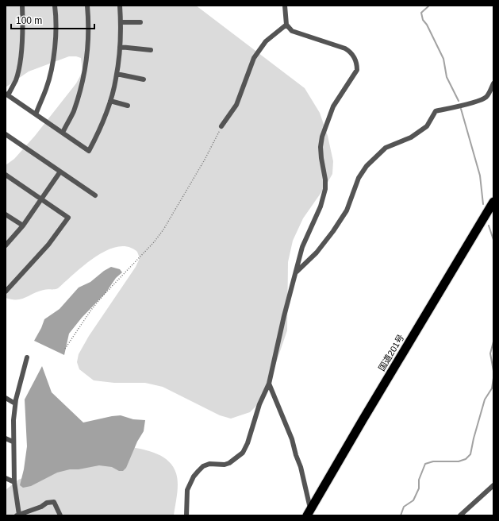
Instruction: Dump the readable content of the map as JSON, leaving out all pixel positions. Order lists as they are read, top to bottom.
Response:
{
  "streets": {
    "highway": ["国道201号"]
  },
  "scale_bar": "100 m"
}
